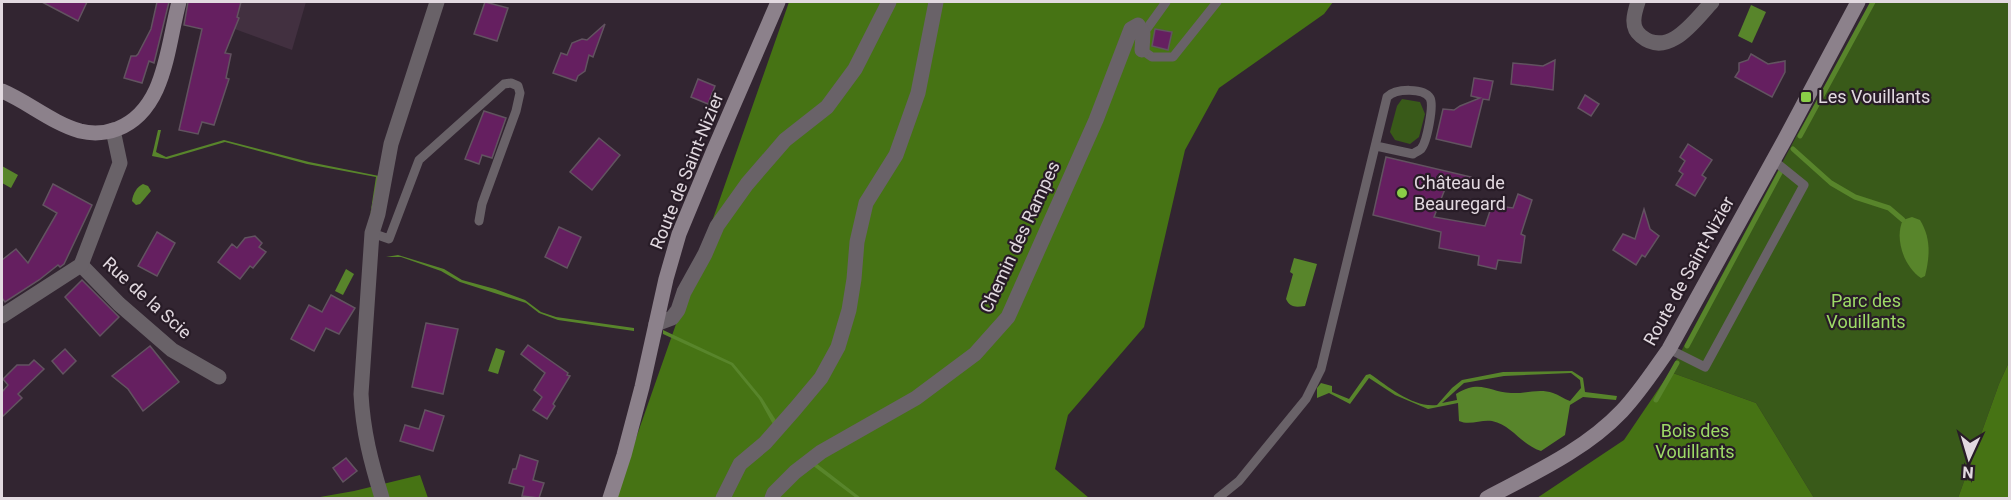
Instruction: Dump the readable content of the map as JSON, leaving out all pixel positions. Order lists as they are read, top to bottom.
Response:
{
  "streets": {
    "main road": ["Route de Saint-Nizier"],
    "street": ["Chemin des Rampes", "Rue de la Scie"]
  },
  "parks": ["Parc des Vouillants", "Bois des Vouillants"],
  "places": {
    "transit": ["Les Vouillants"],
    "other": ["Château de Beauregard"]
  },
  "north": "bottom"
}
